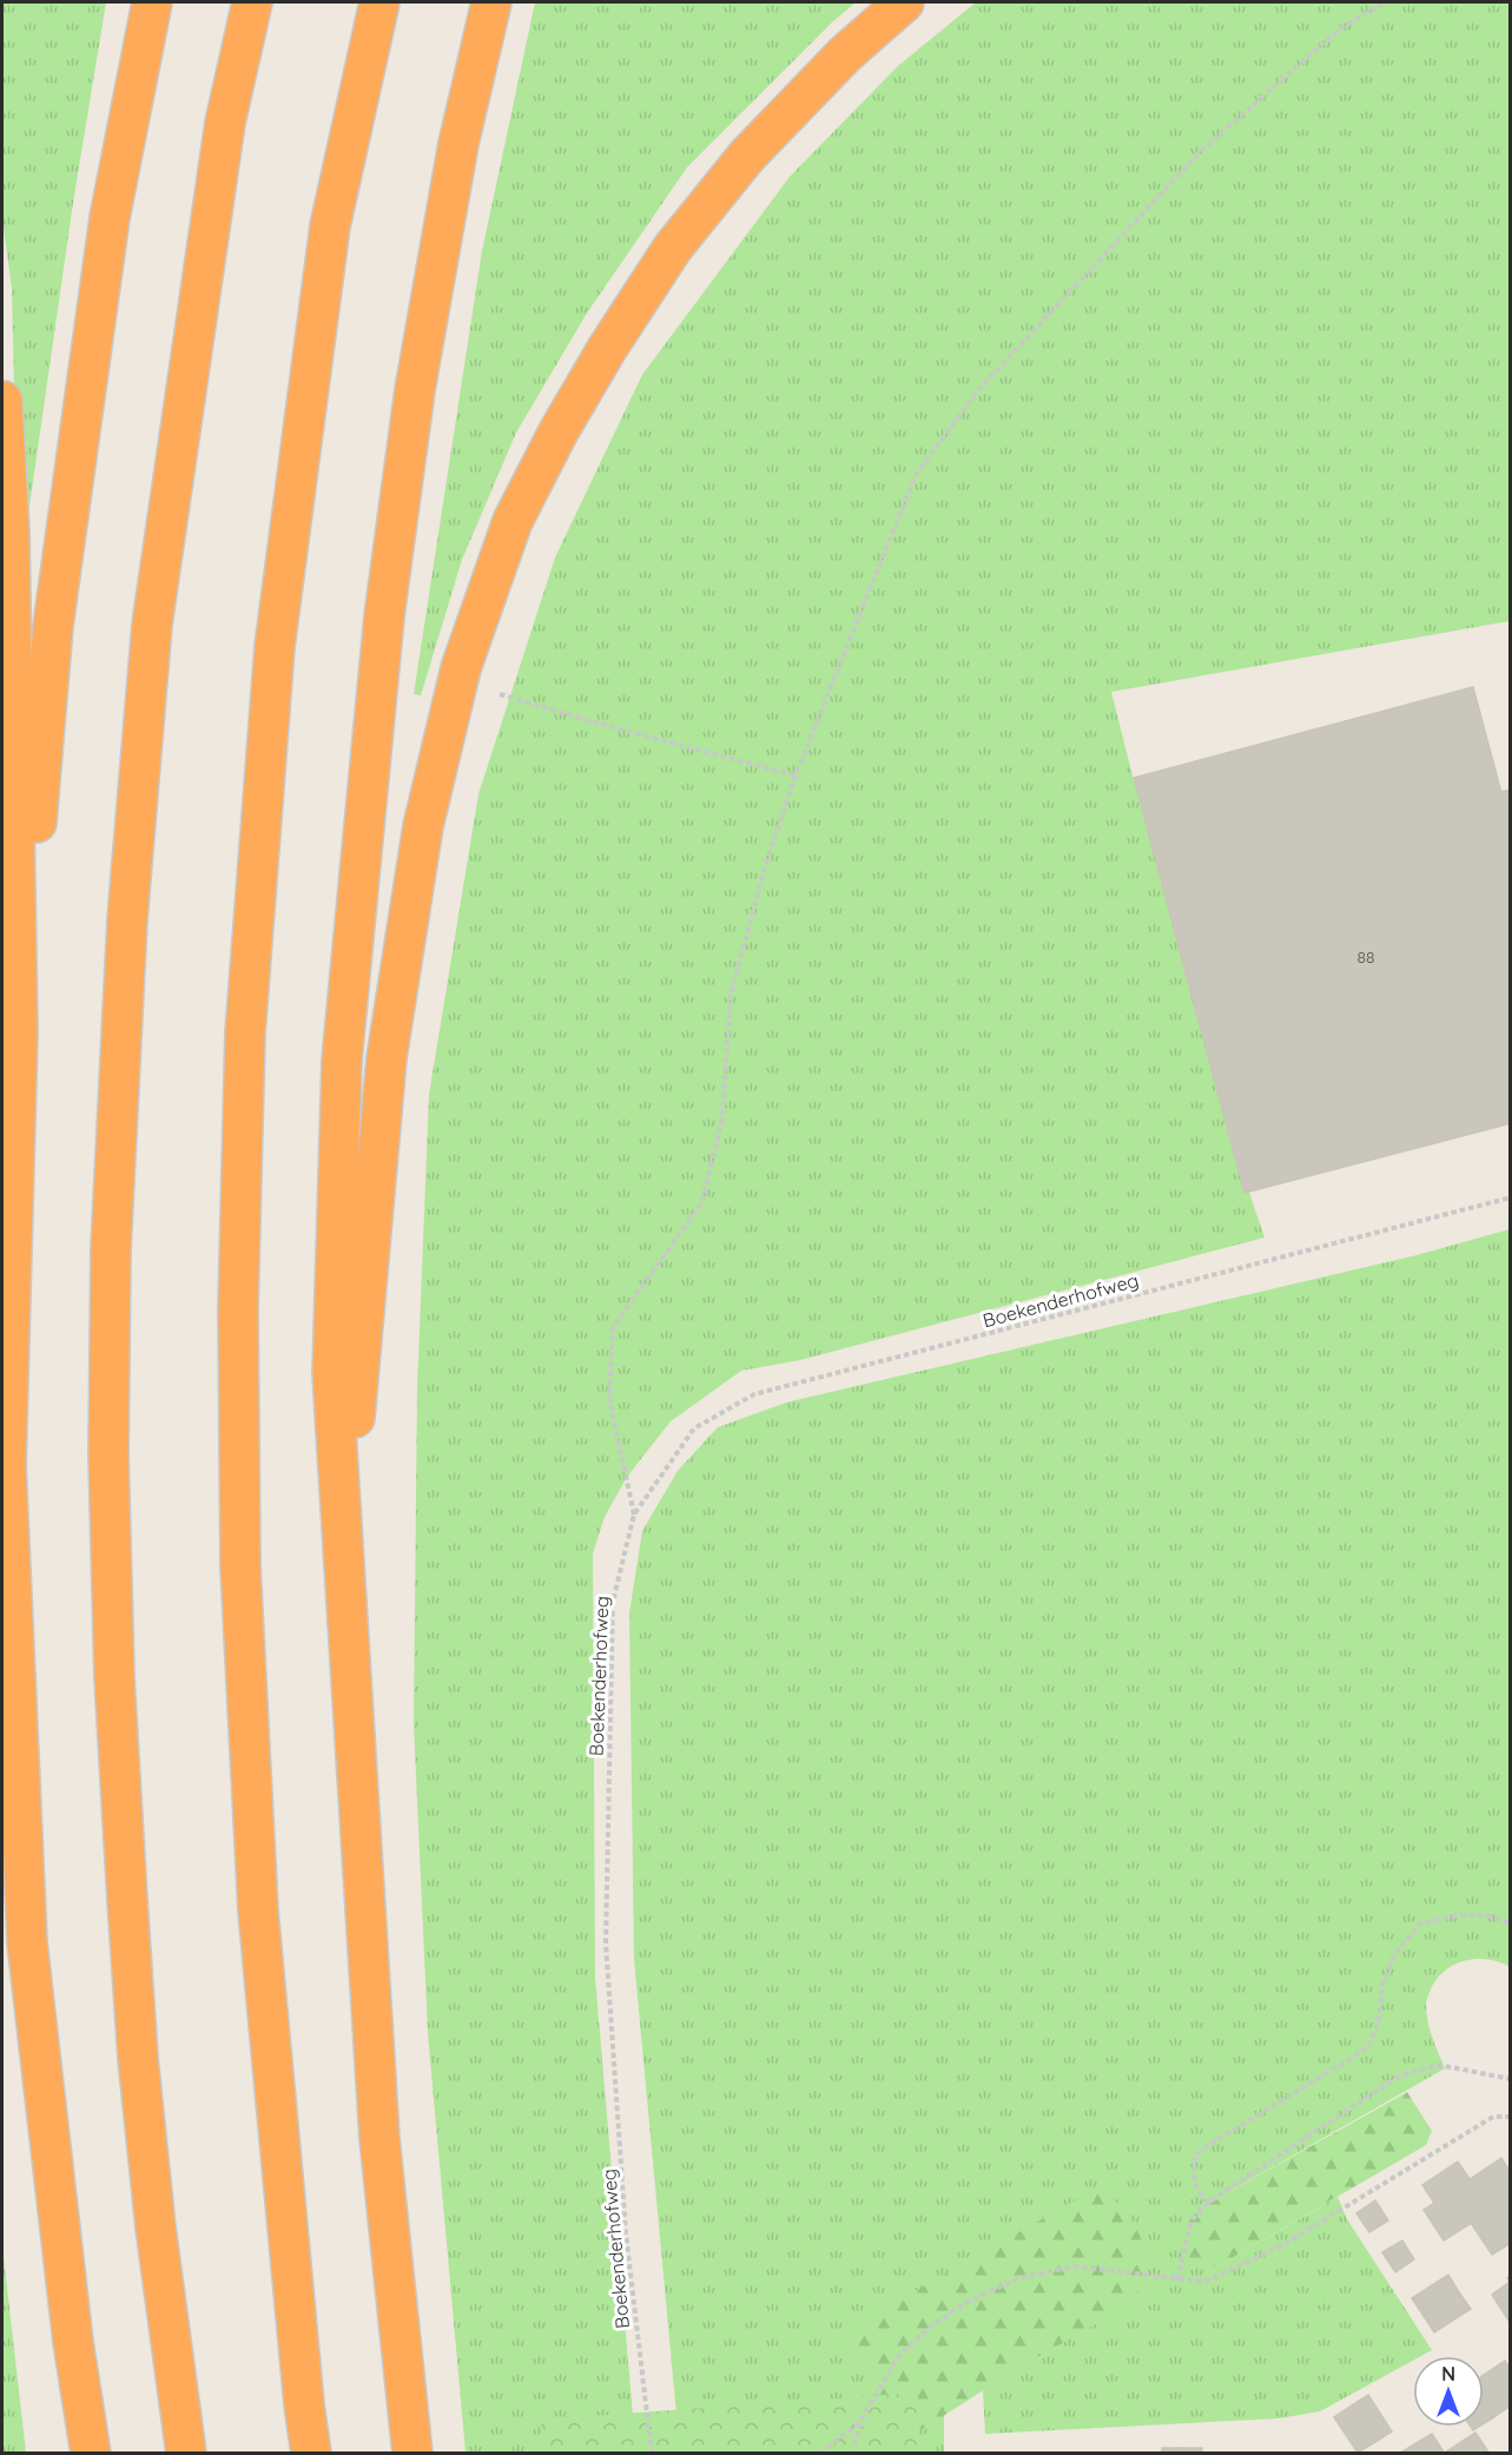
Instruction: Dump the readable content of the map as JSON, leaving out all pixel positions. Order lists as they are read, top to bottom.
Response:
{
  "streets": {
    "path": ["Boekenderhofweg"]
  },
  "house_numbers": ["88"],
  "north": "top"
}
